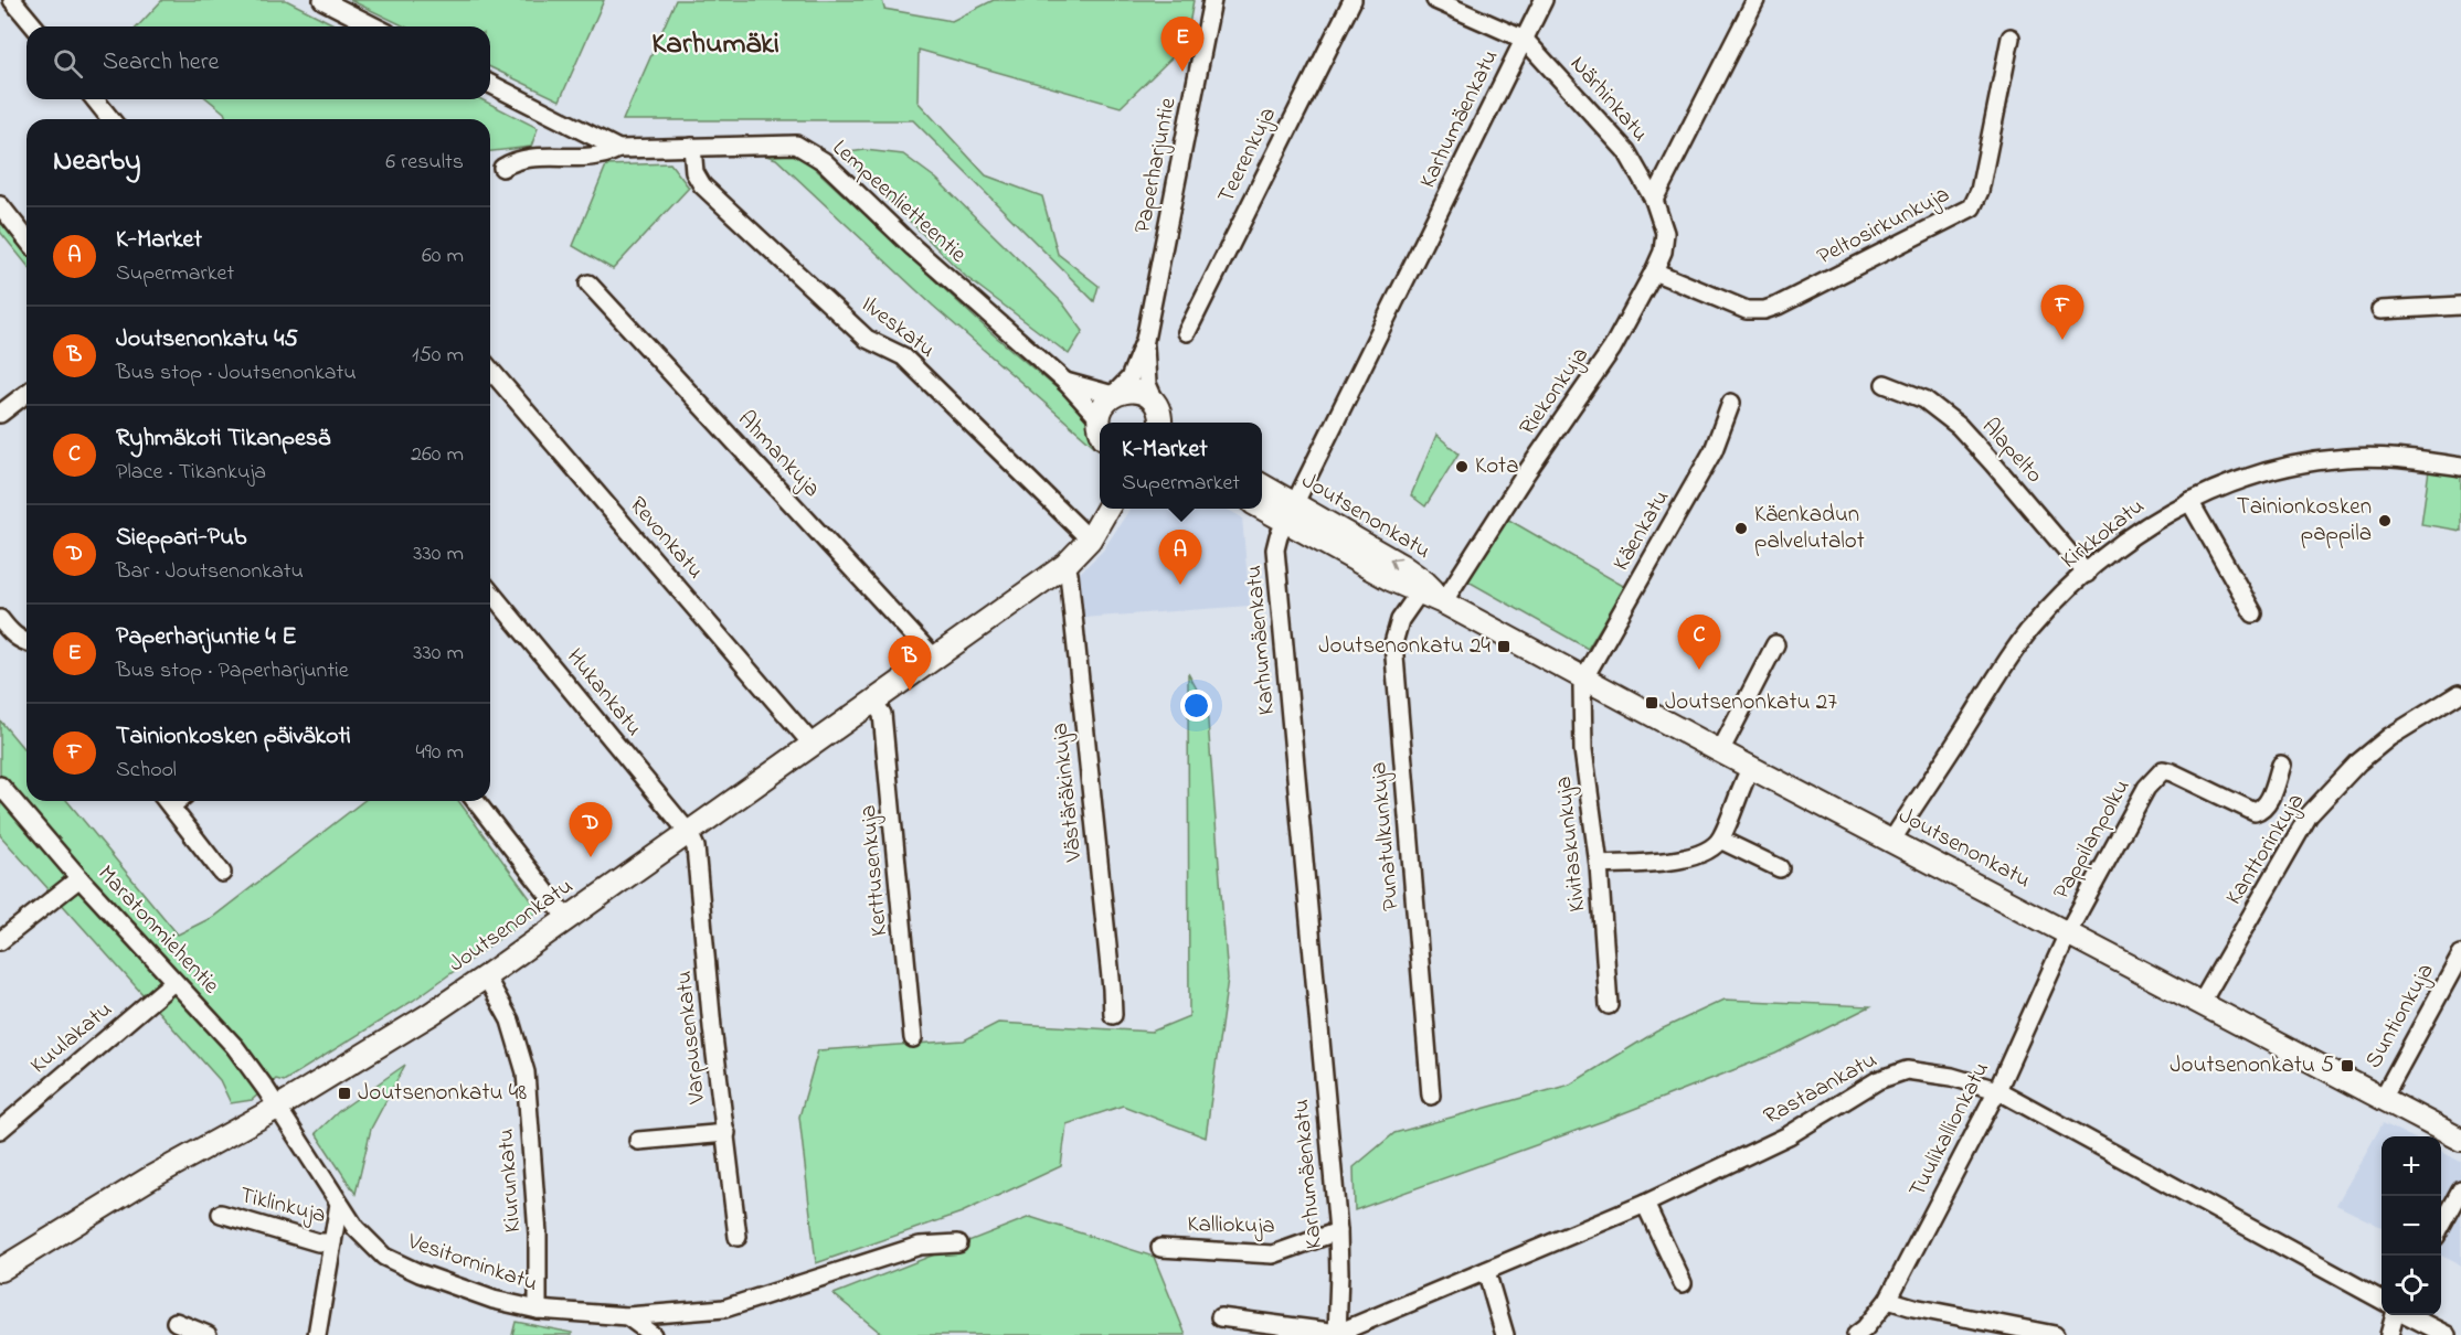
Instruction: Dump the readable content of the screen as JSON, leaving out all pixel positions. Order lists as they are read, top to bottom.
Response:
{
  "streets": {
    "main road": ["Joutsenonkatu"],
    "street": [
      "Närhinkatu",
      "Karhumäenkatu",
      "Teerenkuja",
      "Paperharjuntie",
      "Lempeenlietteentie",
      "Peltosirkunkuja",
      "Ilveskatu",
      "Riekonkuja",
      "Alapelto",
      "Ahmankuja",
      "Käenkatu",
      "Kirkkokatu",
      "Revonkatu",
      "Hukankatu",
      "Västäräkinkuja",
      "Punatulkunkuja",
      "Pappilanpolku",
      "Kivitaskunkuja",
      "Kanttorinkuja",
      "Kerttusenkuja",
      "Maratonmiehentie",
      "Suntionkuja",
      "Varpusenkatu",
      "Kuulakatu",
      "Rastaankatu",
      "Tuulikallionkatu",
      "Kiurunkatu",
      "Tiklinkuja",
      "Kalliokuja",
      "Vesitorninkatu"
    ]
  },
  "crossings": [
    ["Närhinkatu", "Karhumäenkatu"],
    ["Närhinkatu", "Riekonkuja"],
    ["Karhumäenkatu", "Joutsenonkatu"],
    ["Karhumäenkatu", "Rastaankatu"],
    ["Karhumäenkatu", "Kalliokuja"],
    ["Paperharjuntie", "Lempeenlietteentie"],
    ["Lempeenlietteentie", "Ilveskatu"],
    ["Peltosirkunkuja", "Riekonkuja"],
    ["Ilveskatu", "Joutsenonkatu"],
    ["Riekonkuja", "Joutsenonkatu"],
    ["Alapelto", "Kirkkokatu"],
    ["Ahmankuja", "Joutsenonkatu"],
    ["Joutsenonkatu", "Käenkatu"],
    ["Joutsenonkatu", "Kirkkokatu"],
    ["Joutsenonkatu", "Revonkatu"],
    ["Joutsenonkatu", "Hukankatu"],
    ["Joutsenonkatu", "Västäräkinkuja"],
    ["Joutsenonkatu", "Punatulkunkuja"],
    ["Joutsenonkatu", "Pappilanpolku"],
    ["Joutsenonkatu", "Kivitaskunkuja"],
    ["Joutsenonkatu", "Kanttorinkuja"],
    ["Joutsenonkatu", "Kerttusenkuja"],
    ["Joutsenonkatu", "Maratonmiehentie"],
    ["Joutsenonkatu", "Suntionkuja"],
    ["Joutsenonkatu", "Varpusenkatu"],
    ["Joutsenonkatu", "Tuulikallionkatu"],
    ["Joutsenonkatu", "Kiurunkatu"],
    ["Joutsenonkatu", "Vesitorninkatu"],
    ["Käenkatu", "Kivitaskunkuja"],
    ["Hukankatu", "Varpusenkatu"],
    ["Pappilanpolku", "Tuulikallionkatu"],
    ["Maratonmiehentie", "Kuulakatu"],
    ["Maratonmiehentie", "Vesitorninkatu"],
    ["Rastaankatu", "Tuulikallionkatu"],
    ["Kiurunkatu", "Vesitorninkatu"]
  ],
  "districts": ["Karhumäki"],
  "places": {
    "other": ["Kota", "Tainionkosken pappila", "Käenkadun palvelutalot"],
    "transit": [
      "Joutsenonkatu 24",
      "Joutsenonkatu 27",
      "Joutsenonkatu 5",
      "Joutsenonkatu 48"
    ]
  },
  "page": {
    "pins": [
      "E",
      "F",
      "A",
      "C",
      "B",
      "D"
    ],
    "search": "Search here",
    "heading": ["Nearby", "6 results"],
    "list": [
      {
        "mark": "A",
        "name": "K-Market",
        "note": "Supermarket",
        "value": "60 m"
      },
      {
        "mark": "B",
        "name": "Joutsenonkatu 45",
        "note": "Bus stop · Joutsenonkatu",
        "value": "150 m"
      },
      {
        "mark": "C",
        "name": "Ryhmäkoti Tikanpesä",
        "note": "Place · Tikankuja",
        "value": "260 m"
      },
      {
        "mark": "D",
        "name": "Sieppari-Pub",
        "note": "Bar · Joutsenonkatu",
        "value": "330 m"
      },
      {
        "mark": "E",
        "name": "Paperharjuntie 4 E",
        "note": "Bus stop · Paperharjuntie",
        "value": "330 m"
      },
      {
        "mark": "F",
        "name": "Tainionkosken päiväkoti",
        "note": "School",
        "value": "490 m"
      }
    ],
    "popup": ["K-Market", "Supermarket"],
    "map_buttons": ["+", "−"]
  }
}
